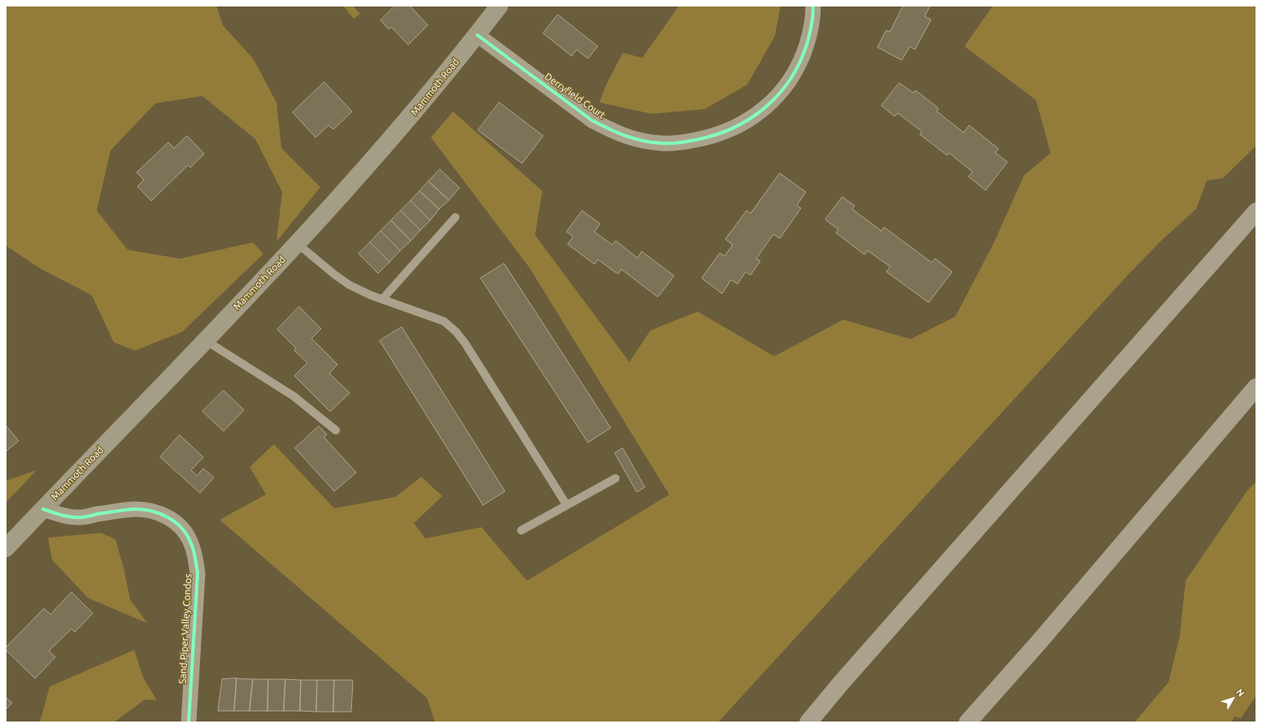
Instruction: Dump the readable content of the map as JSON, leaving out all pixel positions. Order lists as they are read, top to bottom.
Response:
{
  "streets": {
    "main road": ["Mammoth Road"],
    "street": ["Derryfield Court", "Sand Piper Valley Condos"]
  },
  "crossings": [
    ["Mammoth Road", "Derryfield Court"],
    ["Mammoth Road", "Sand Piper Valley Condos"]
  ],
  "north": "top right"
}
